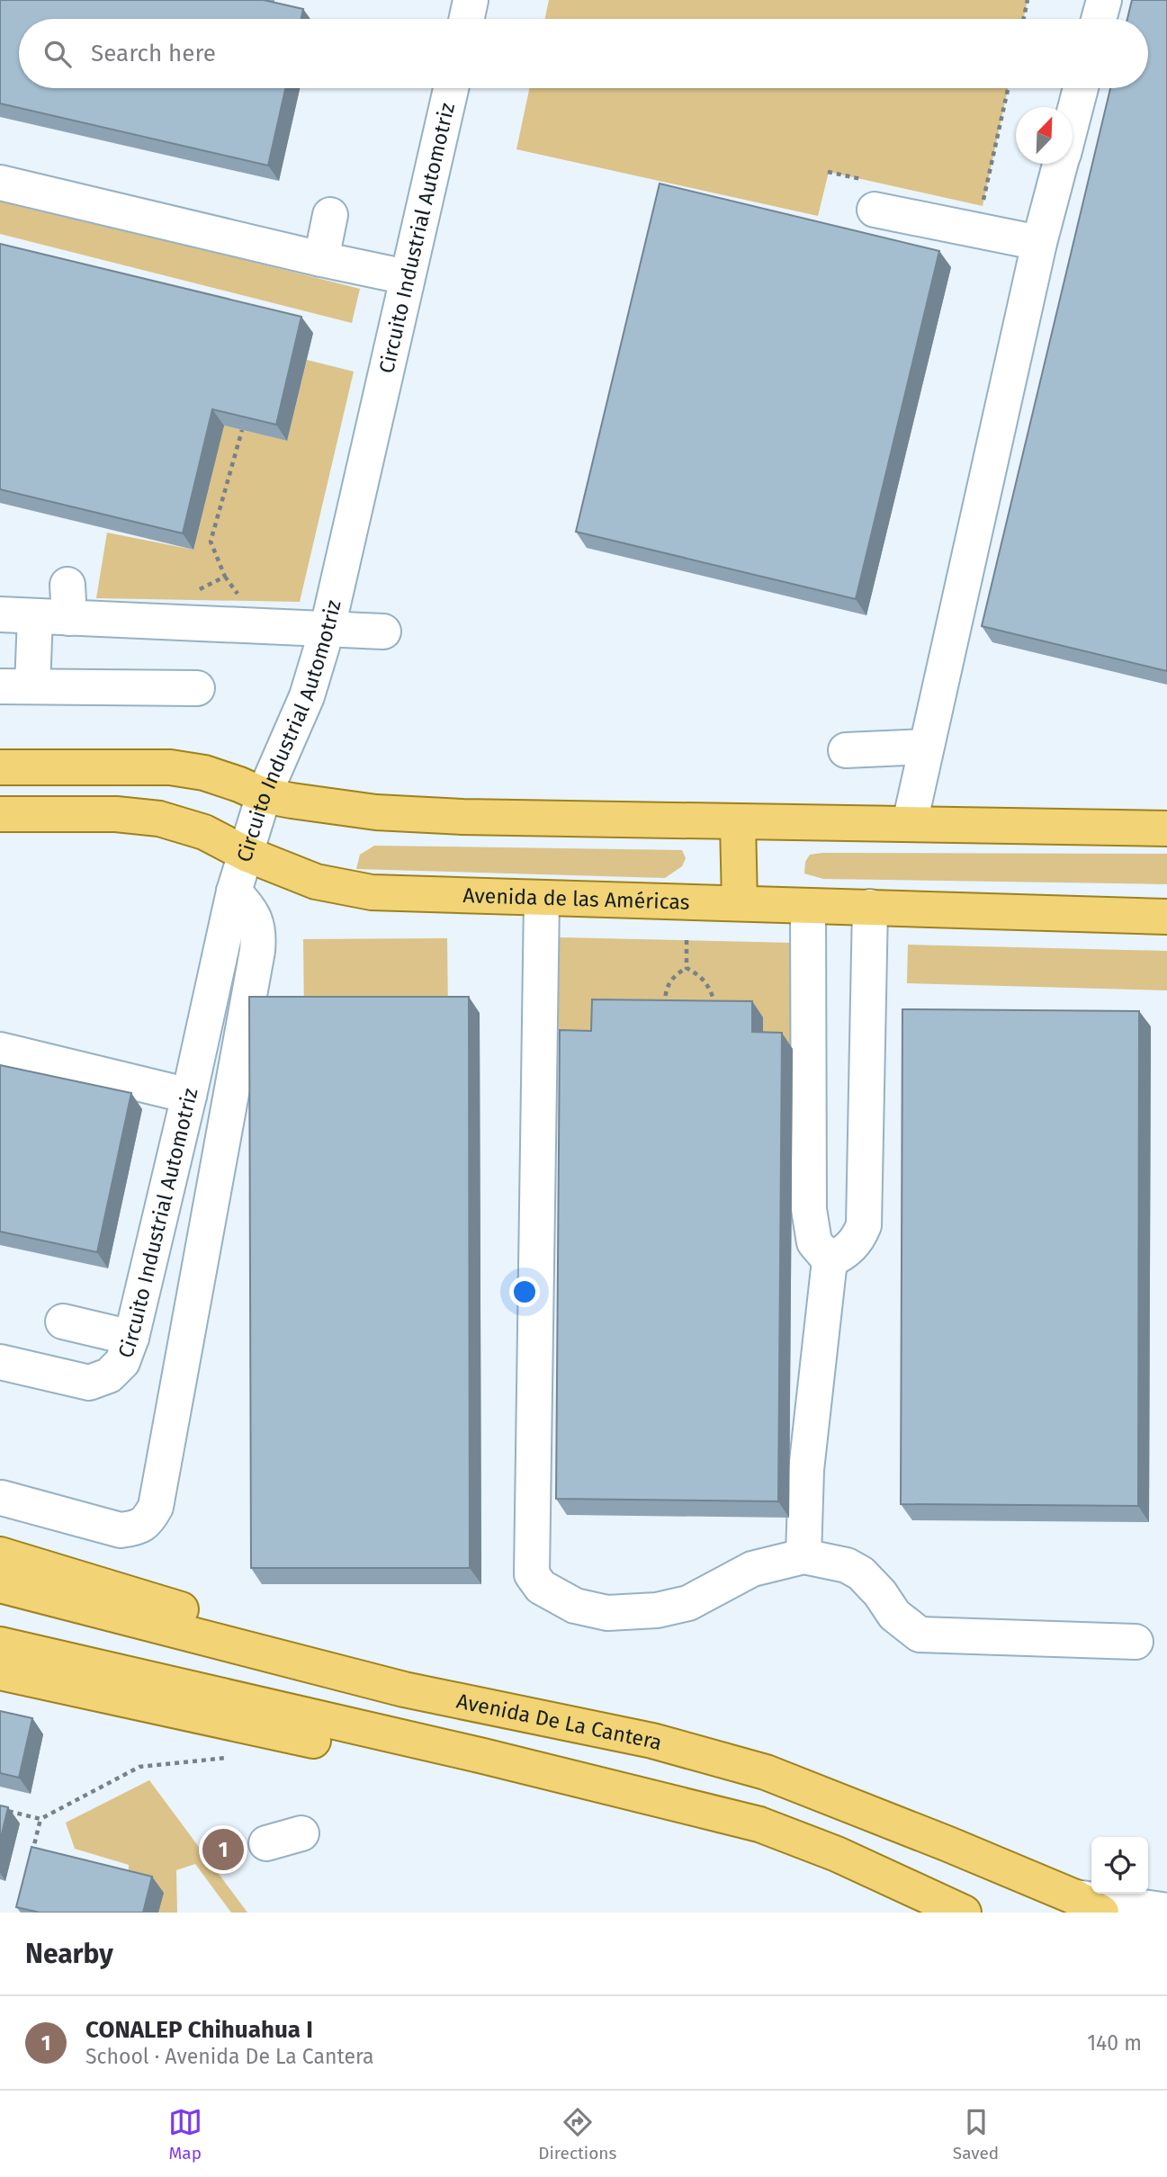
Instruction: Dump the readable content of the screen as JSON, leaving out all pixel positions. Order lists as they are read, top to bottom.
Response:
{
  "streets": {
    "main road": ["Avenida de las Américas", "Avenida De La Cantera"],
    "street": ["Circuito Industrial Automotriz"]
  },
  "crossings": [
    ["Circuito Industrial Automotriz", "Avenida de las Américas"]
  ],
  "north": "top right",
  "page": {
    "search": "Search here",
    "pins": "1",
    "heading": "Nearby",
    "list": [
      {
        "mark": "1",
        "name": "CONALEP Chihuahua I",
        "note": "School · Avenida De La Cantera",
        "value": "140 m"
      }
    ],
    "nav": ["Map", "Directions", "Saved"]
  }
}
